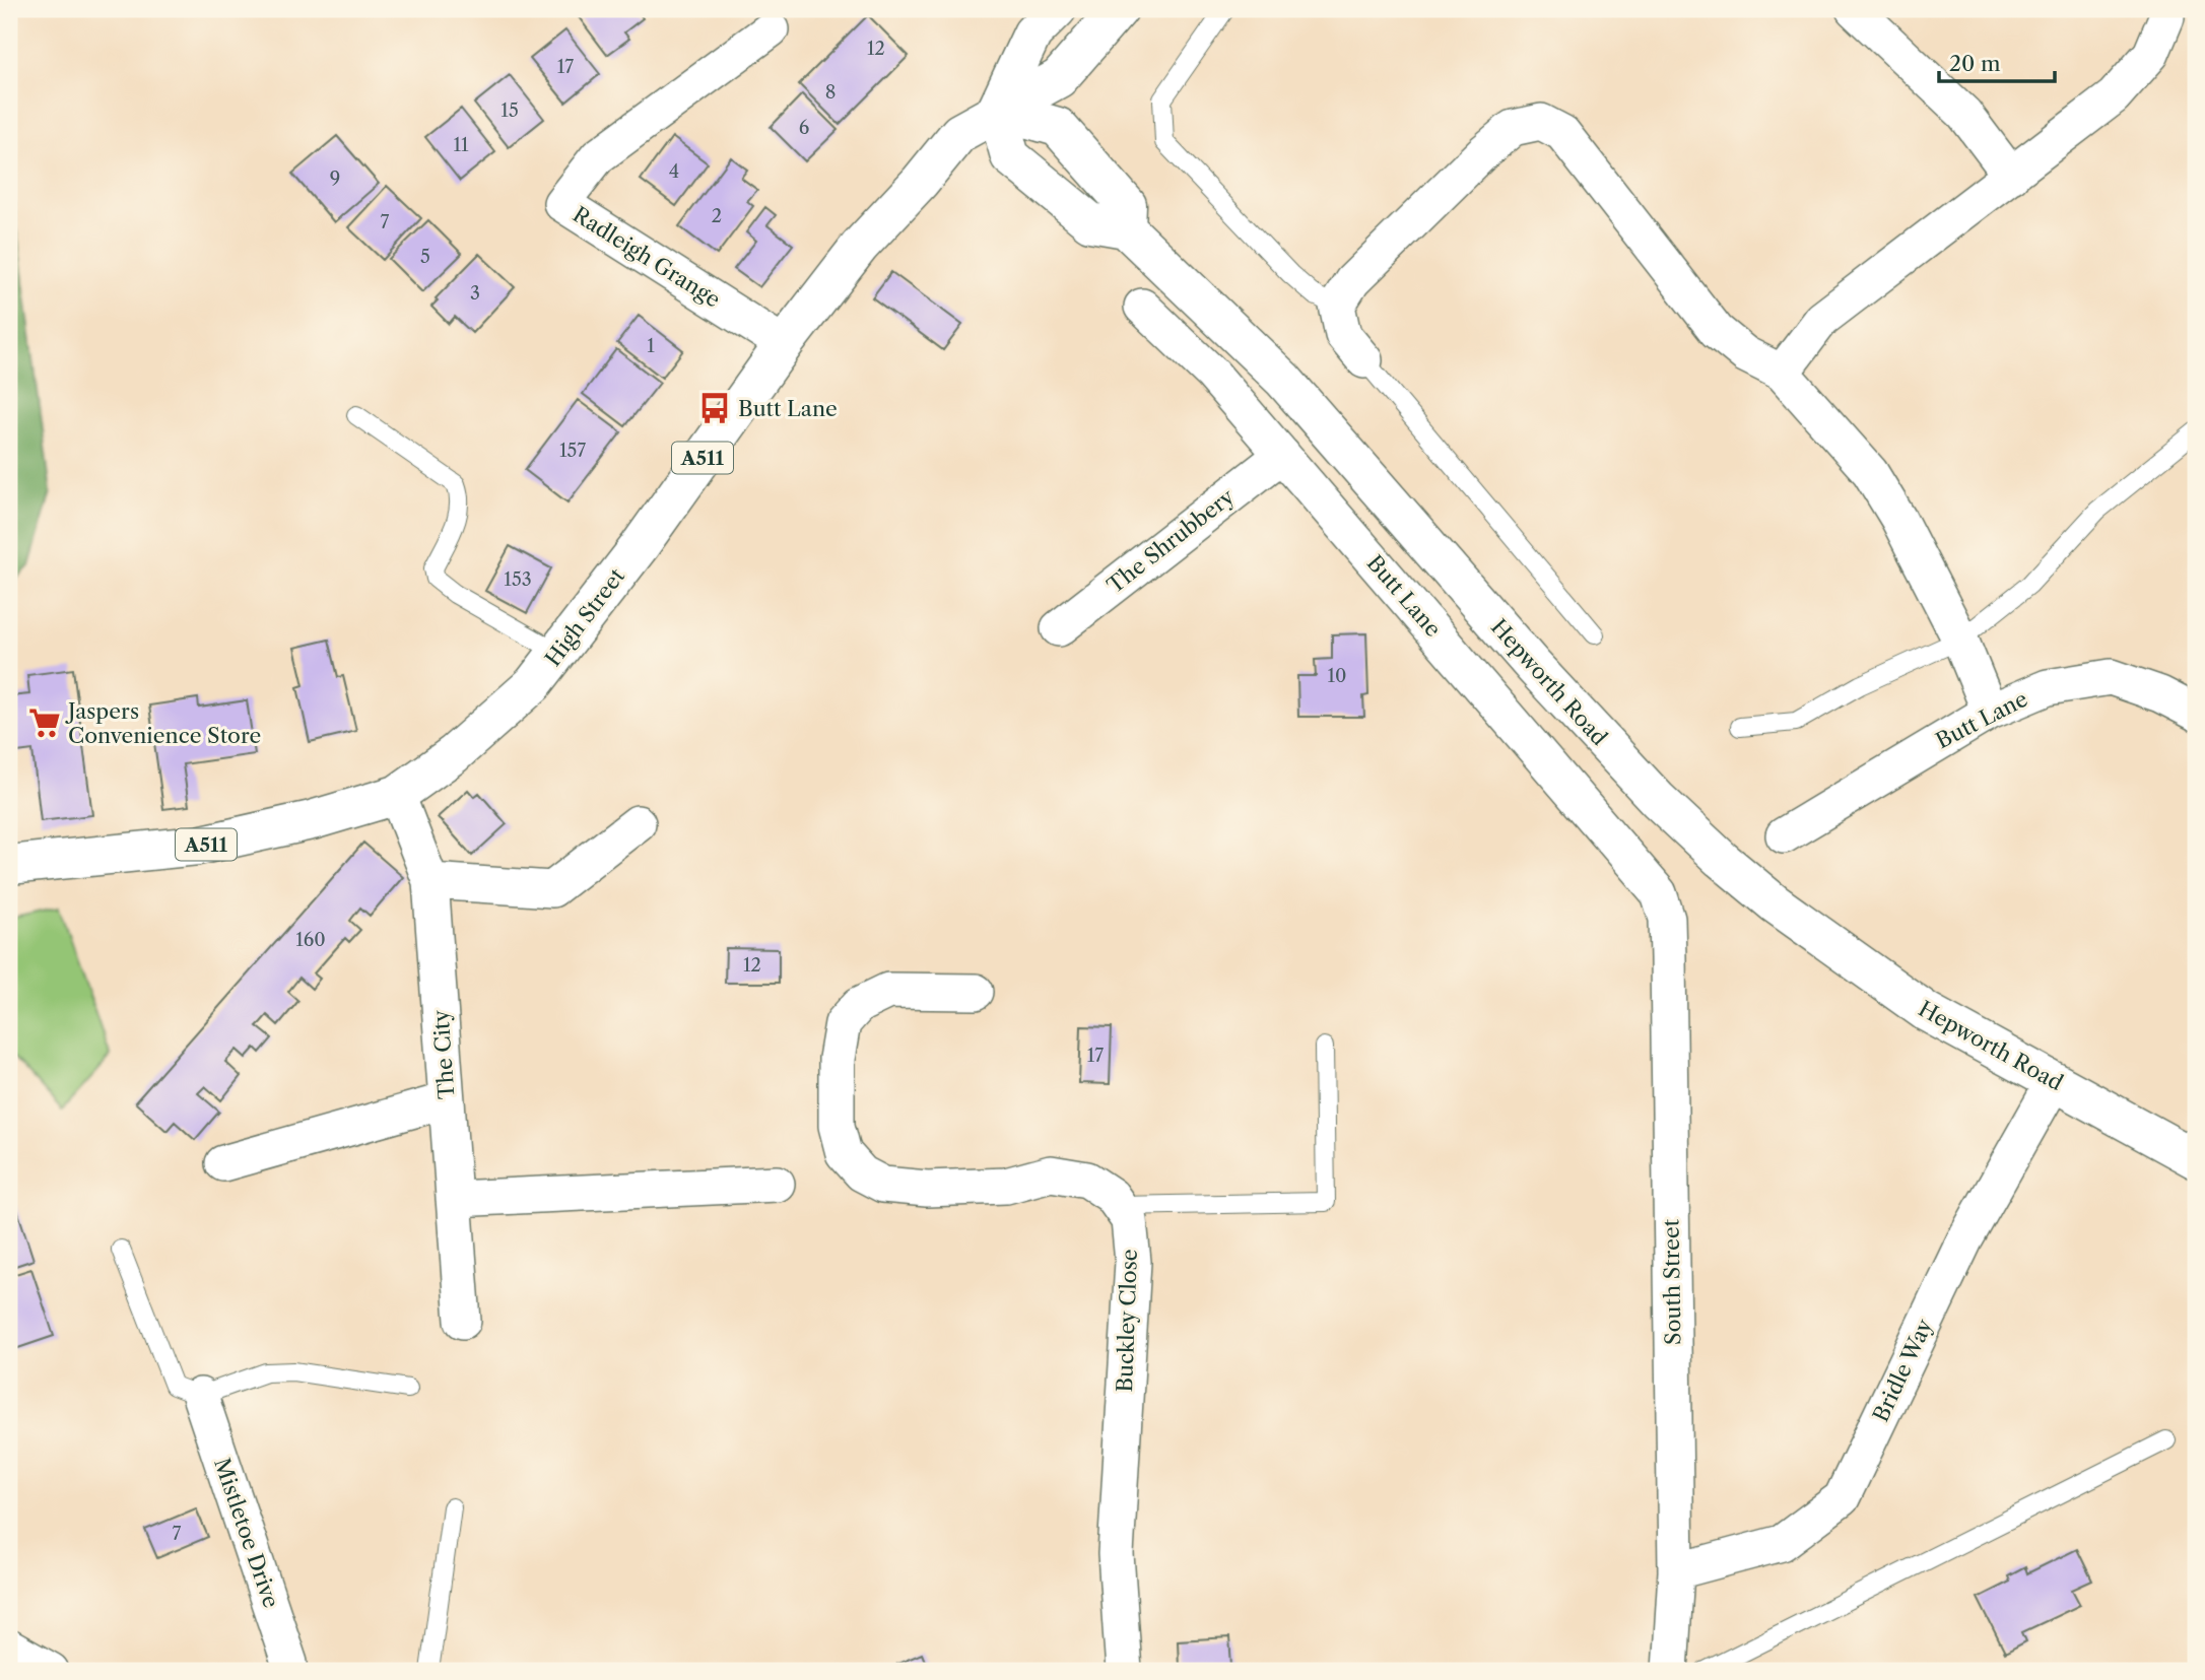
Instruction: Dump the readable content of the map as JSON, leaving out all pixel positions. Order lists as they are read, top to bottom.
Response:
{
  "streets": {
    "main road": ["A511", "High Street", "Hepworth Road"],
    "street": [
      "Radleigh Grange",
      "The Shrubbery",
      "Butt Lane",
      "The City",
      "South Street",
      "Buckley Close",
      "Bridle Way",
      "Mistletoe Drive"
    ]
  },
  "crossings": [
    ["Radleigh Grange", "High Street"],
    ["A511", "High Street"],
    ["The Shrubbery", "Butt Lane"],
    ["Butt Lane", "South Street"],
    ["High Street", "The City"],
    ["Hepworth Road", "Bridle Way"],
    ["South Street", "Bridle Way"]
  ],
  "places": {
    "bus stop": ["Butt Lane"],
    "supermarket": ["Jaspers Convenience Store"]
  },
  "house_numbers": [
    "12",
    "17",
    "8",
    "15",
    "6",
    "11",
    "4",
    "9",
    "2",
    "7",
    "5",
    "3",
    "1",
    "157",
    "153",
    "10",
    "160",
    "12",
    "17",
    "7"
  ],
  "scale_bar": "20 m"
}
